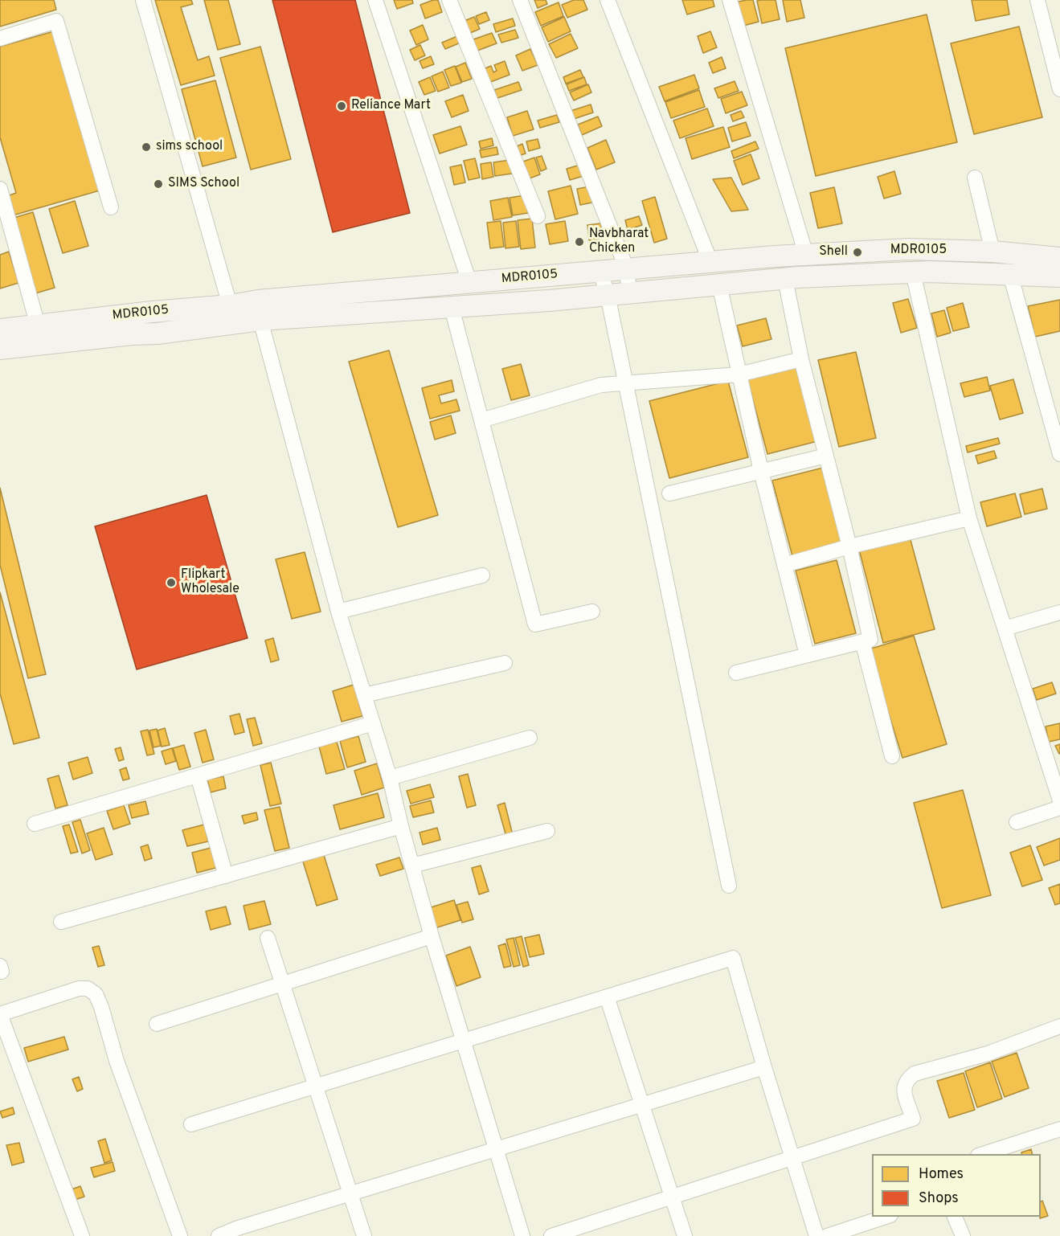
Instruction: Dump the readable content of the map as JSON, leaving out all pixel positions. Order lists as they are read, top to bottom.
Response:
{
  "streets": {
    "main road": ["MDR0105"]
  },
  "places": [
    "Reliance Mart",
    "sims school",
    "SIMS School",
    "Navbharat Chicken",
    "Shell",
    "Flipkart Wholesale"
  ],
  "legend": ["Homes", "Shops"]
}
